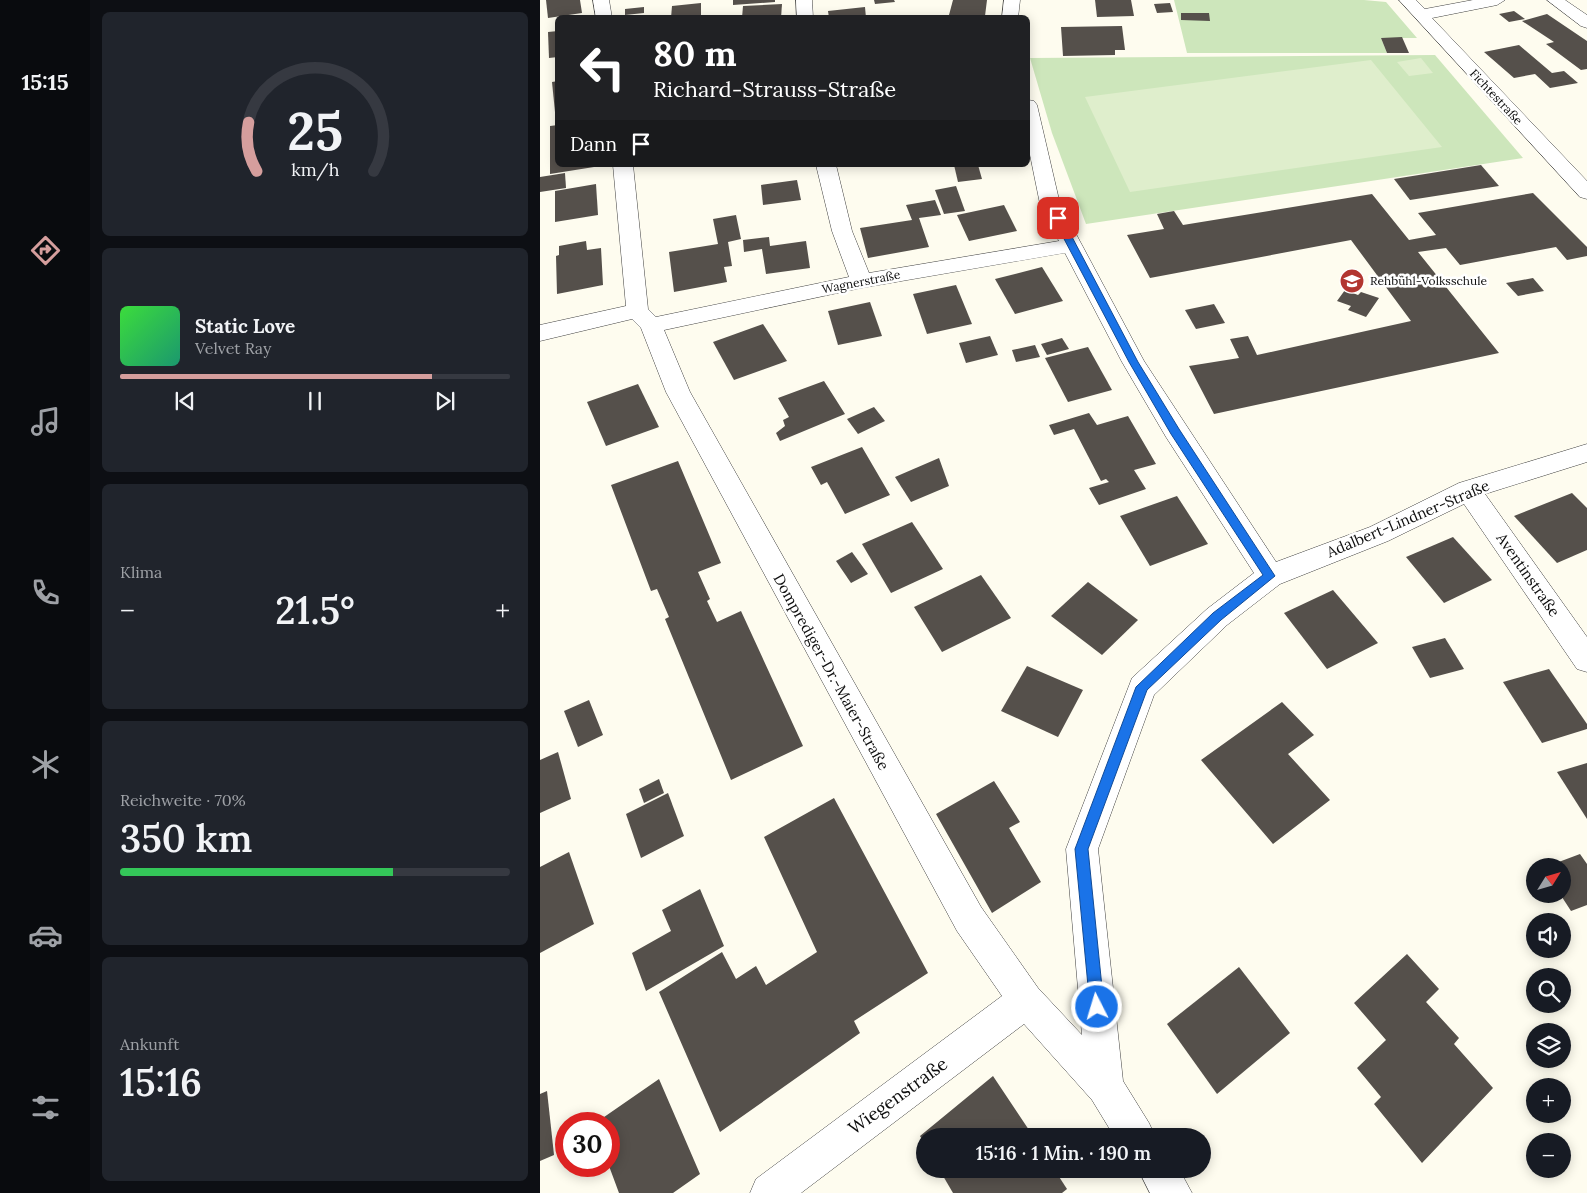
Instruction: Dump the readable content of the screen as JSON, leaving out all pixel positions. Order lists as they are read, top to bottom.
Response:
{
  "streets": {
    "street": [
      "Fichtestraße",
      "Wagnerstraße",
      "Adalbert-Lindner-Straße",
      "Aventinstraße",
      "Domprediger-Dr.-Maier-Straße",
      "Wiegenstraße"
    ]
  },
  "crossings": [
    ["Wagnerstraße", "Domprediger-Dr.-Maier-Straße"],
    ["Adalbert-Lindner-Straße", "Aventinstraße"],
    ["Adalbert-Lindner-Straße", "Domprediger-Dr.-Maier-Straße"],
    ["Domprediger-Dr.-Maier-Straße", "Wiegenstraße"]
  ],
  "places": {
    "school or university": ["Rehbühl-Volksschule"]
  },
  "north": "top right",
  "page": {
    "tabs": "15:15",
    "turn": ["80 m", "Richard-Strauss-Straße"],
    "then": "Dann",
    "song": ["Static Love", "Velvet Ray"],
    "tile": [
      "Klima",
      ["Reichweite · 70%", "350 km"],
      ["Ankunft", "15:16"]
    ],
    "heat": ["−", "21.5°", "+"],
    "map_buttons": ["+", "−"],
    "limit": "30",
    "trip": "15:16 · 1 Min. · 190 m",
    "gauge": ["25", "km/h"]
  }
}
